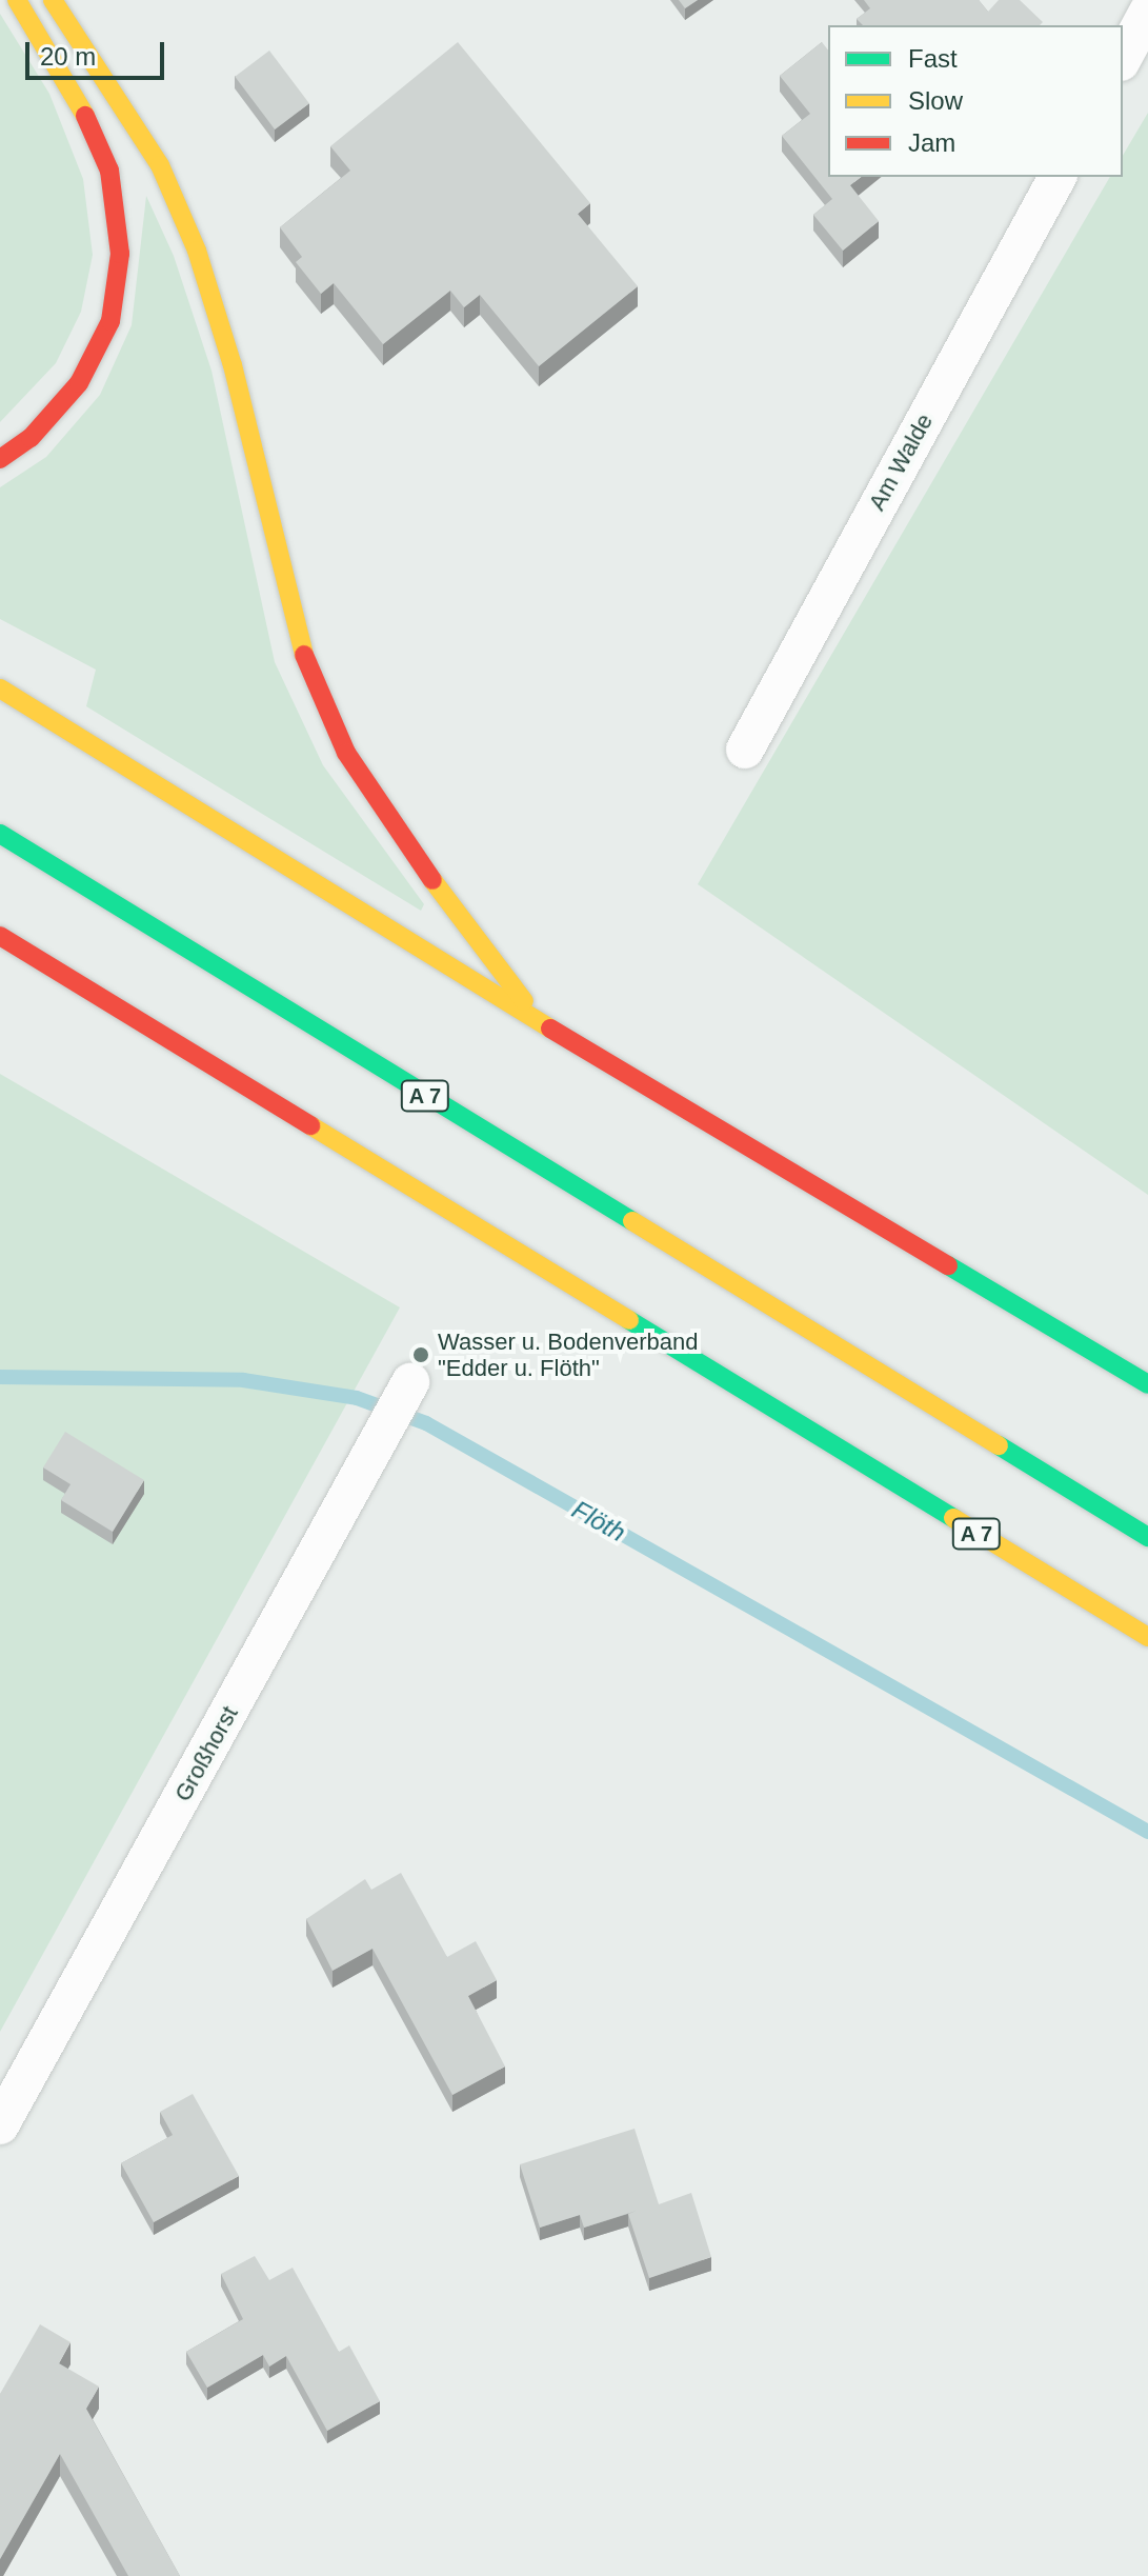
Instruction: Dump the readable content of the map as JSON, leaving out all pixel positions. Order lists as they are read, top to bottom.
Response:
{
  "streets": {
    "highway": ["A 7"],
    "street": ["Am Walde", "Großhorst"]
  },
  "water": ["Flöth"],
  "places": ["Wasser u. Bodenverband \"Edder u. Flöth\""],
  "legend": ["Fast", "Slow", "Jam"],
  "scale_bar": "20 m"
}
